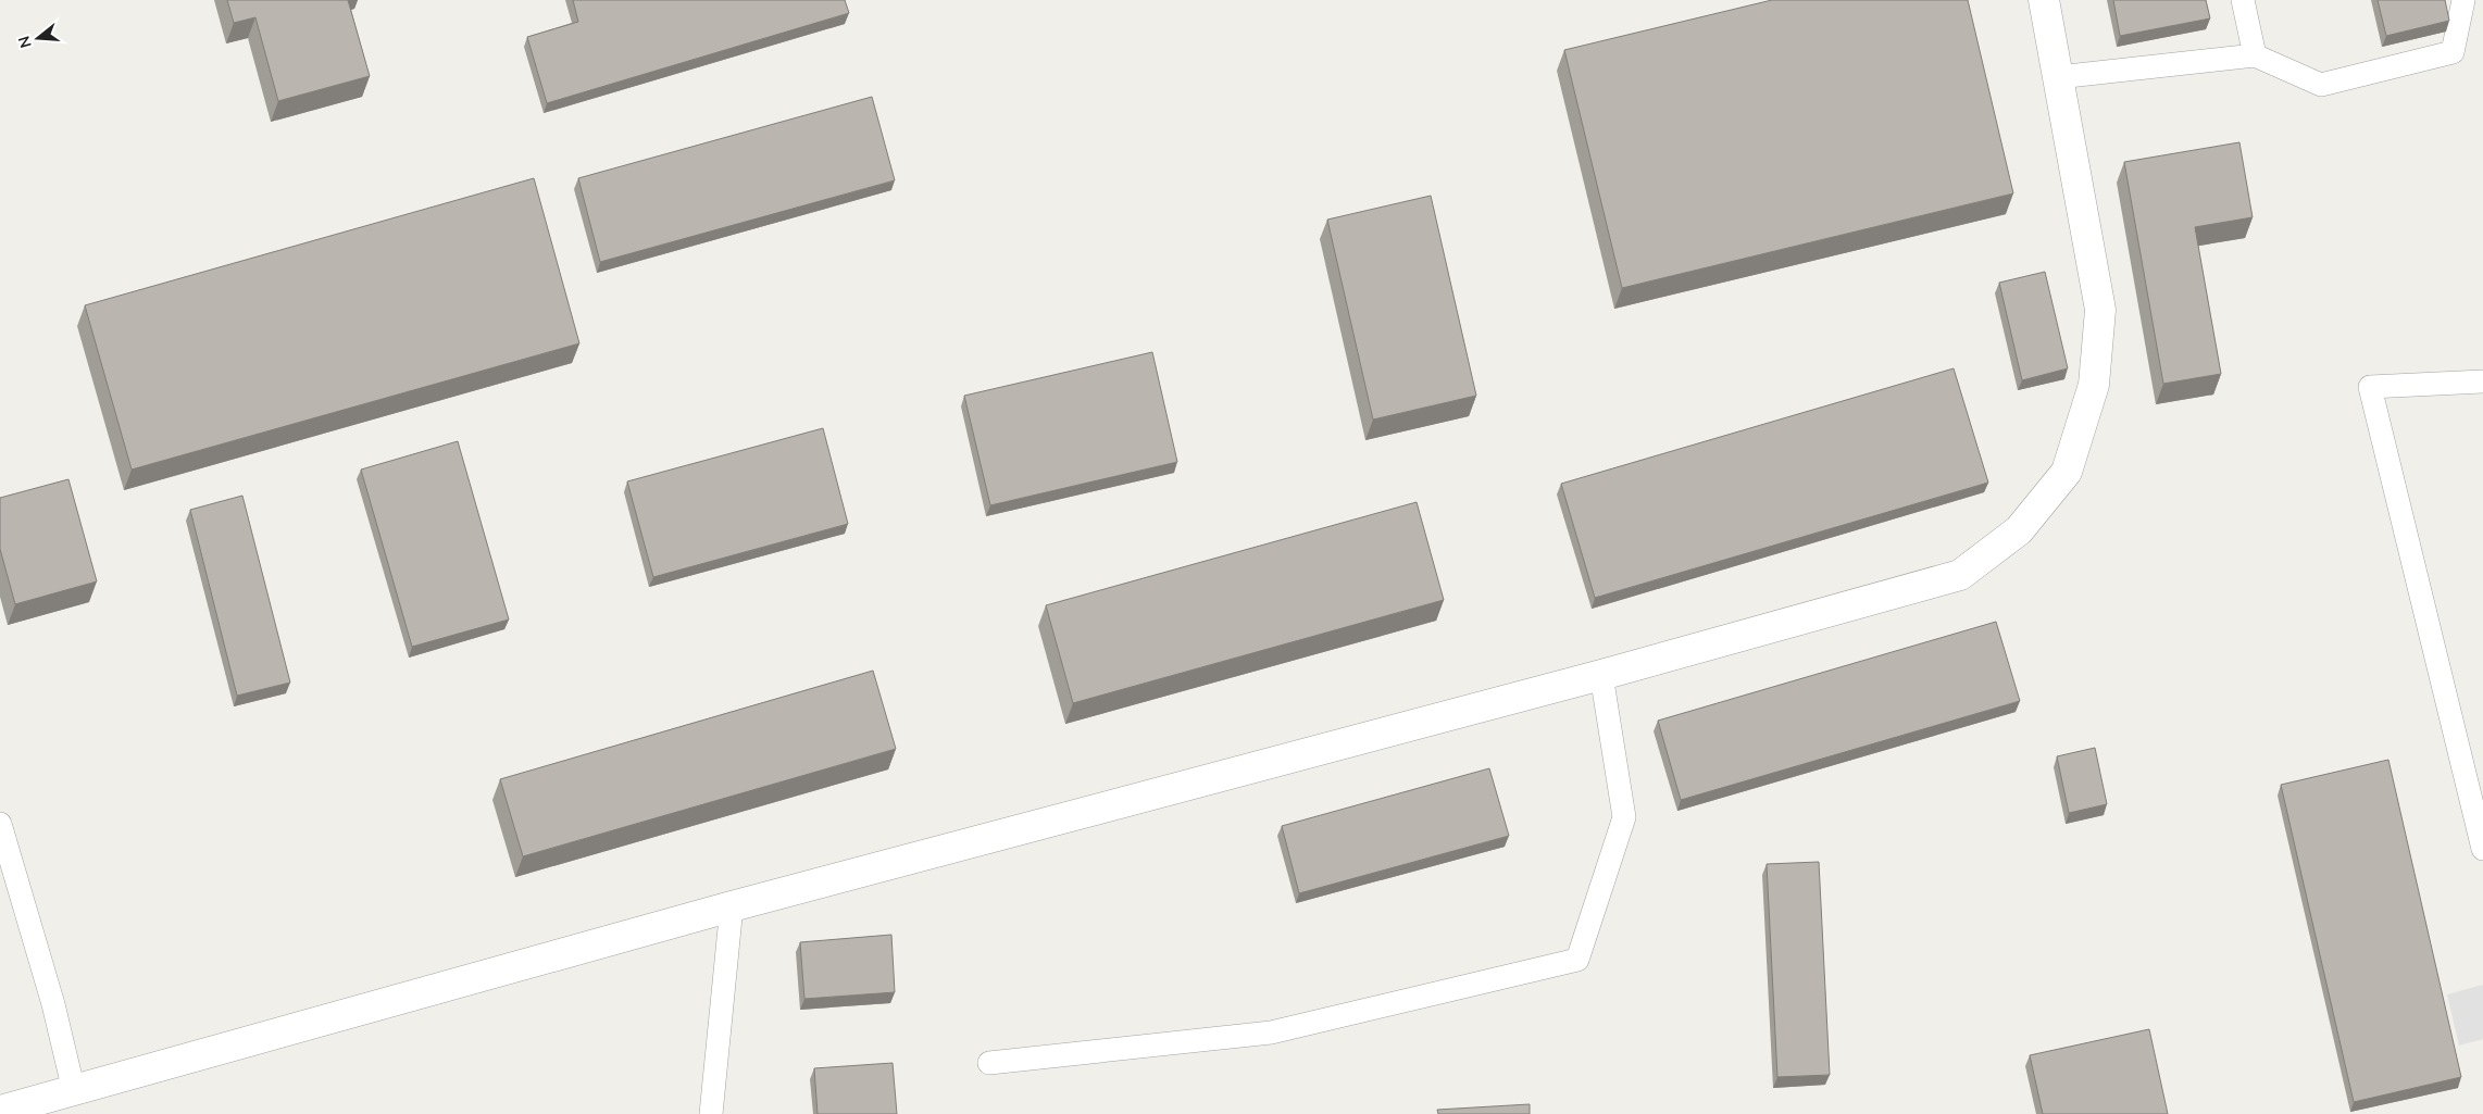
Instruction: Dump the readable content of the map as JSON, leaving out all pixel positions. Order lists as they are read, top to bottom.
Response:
{
  "north": "left"
}
